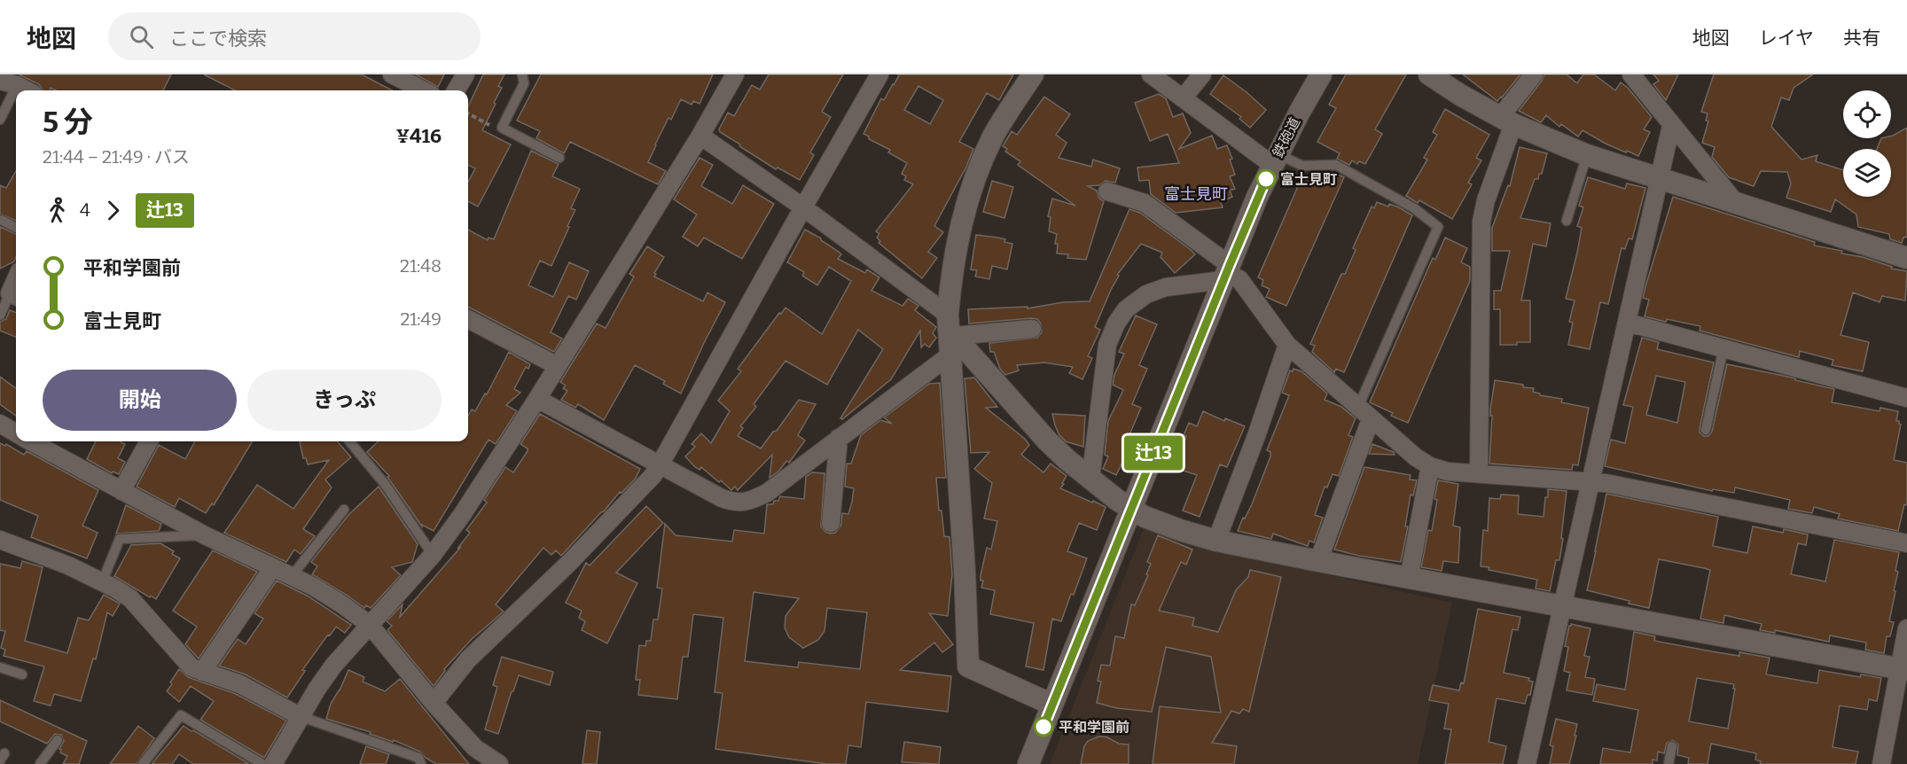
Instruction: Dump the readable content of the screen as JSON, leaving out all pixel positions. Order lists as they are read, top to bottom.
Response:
{
  "streets": {
    "street": ["鉄砲道"]
  },
  "districts": ["富士見町"],
  "places": ["富士見町", "平和学園前"],
  "lines": ["bus line 辻13"],
  "page": {
    "header": "地図",
    "search": "ここで検索",
    "nav": ["地図", "レイヤ", "共有"],
    "on_map": "辻13",
    "heading": ["5 分", "21:44 – 21:49 · バス", "¥416"],
    "legs": ["4", "辻13"],
    "list": [
      {
        "name": "平和学園前",
        "value": "21:48"
      },
      {
        "name": "富士見町",
        "value": "21:49"
      }
    ],
    "buttons": ["開始", "きっぷ"]
  }
}
